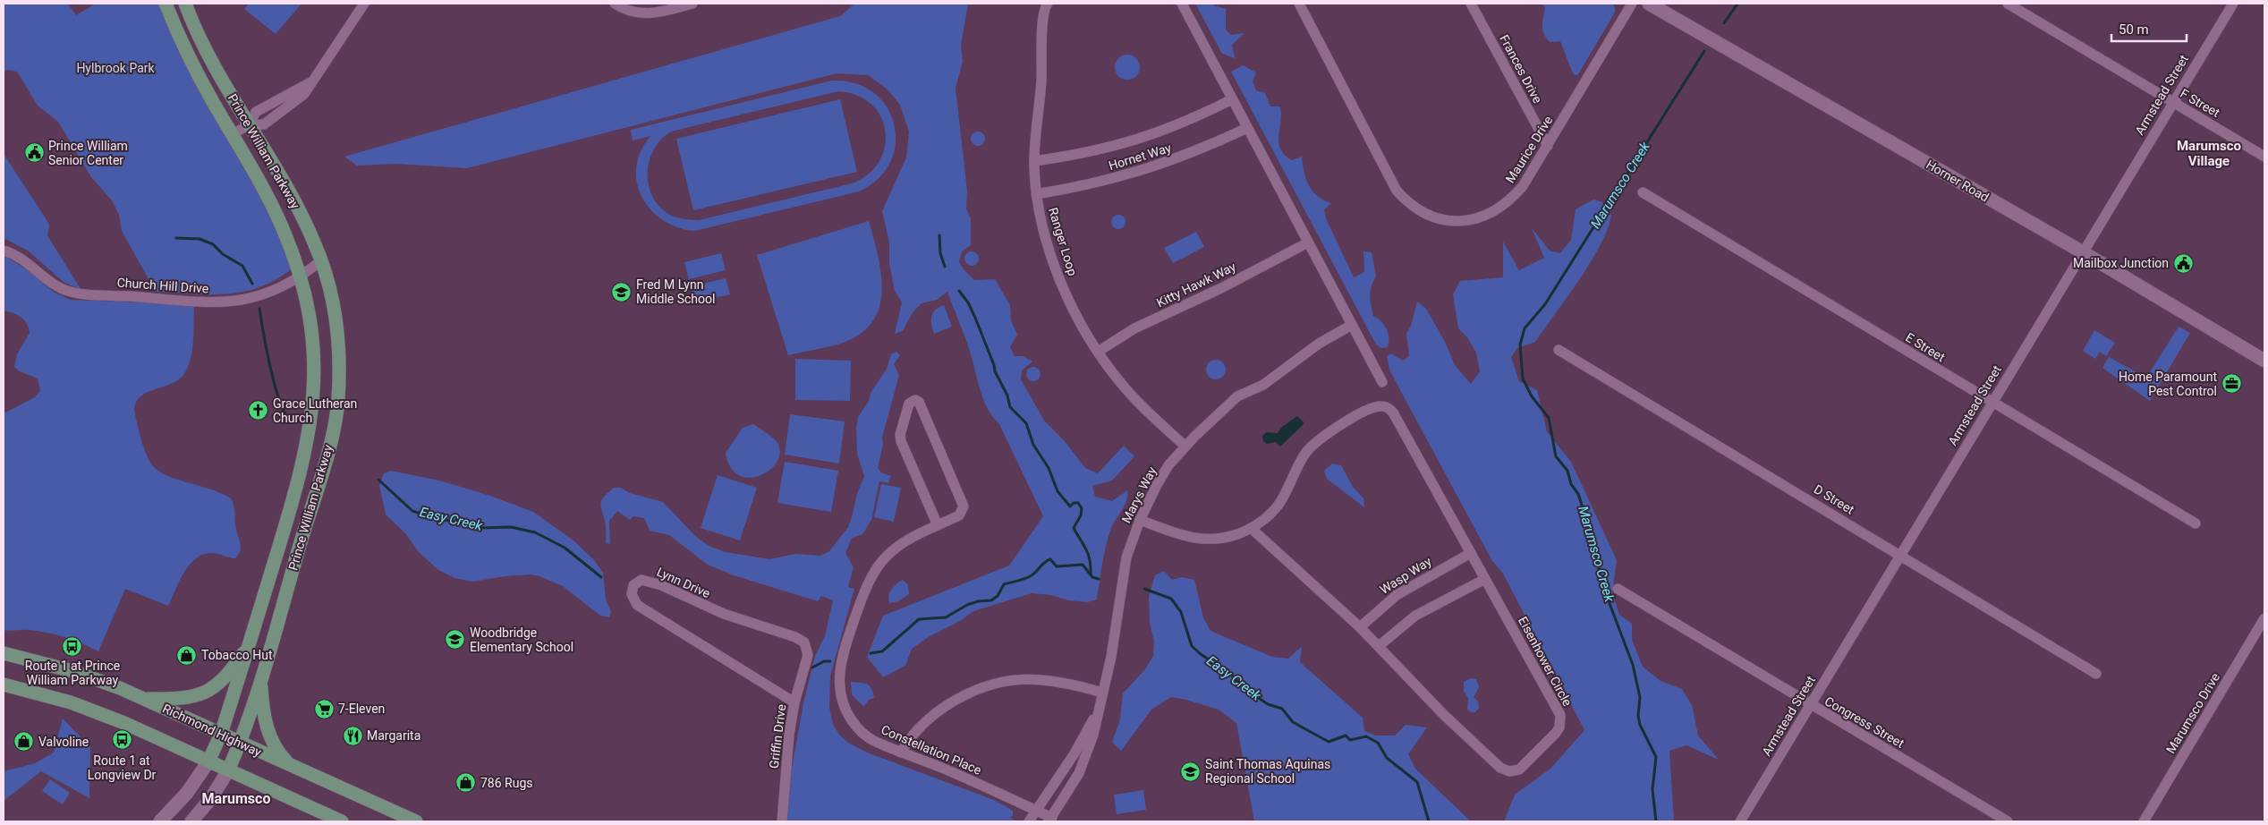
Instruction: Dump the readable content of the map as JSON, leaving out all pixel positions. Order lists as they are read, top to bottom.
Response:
{
  "streets": {
    "main road": ["Prince William Parkway", "Horner Road", "Richmond Highway"],
    "street": [
      "Frances Drive",
      "Armstead Street",
      "F Street",
      "Maurice Drive",
      "Hornet Way",
      "Ranger Loop",
      "Kitty Hawk Way",
      "Church Hill Drive",
      "E Street",
      "Marys Way",
      "D Street",
      "Wasp Way",
      "Lynn Drive",
      "Eisenhower Circle",
      "Marumsco Drive",
      "Congress Street",
      "Griffin Drive",
      "Constellation Place"
    ]
  },
  "crossings": [
    ["Frances Drive", "Maurice Drive"],
    ["Armstead Street", "F Street"],
    ["Armstead Street", "Horner Road"],
    ["Armstead Street", "E Street"],
    ["Armstead Street", "D Street"],
    ["Armstead Street", "Congress Street"],
    ["Prince William Parkway", "Church Hill Drive"],
    ["Prince William Parkway", "Richmond Highway"],
    ["Hornet Way", "Ranger Loop"],
    ["Ranger Loop", "Kitty Hawk Way"],
    ["Ranger Loop", "Marys Way"],
    ["Marys Way", "Eisenhower Circle"],
    ["Marys Way", "Constellation Place"],
    ["Wasp Way", "Eisenhower Circle"],
    ["Lynn Drive", "Griffin Drive"]
  ],
  "districts": ["Marumsco Village", "Marumsco"],
  "water": ["Marumsco Creek", "Easy Creek"],
  "parks": ["Hylbrook Park"],
  "places": {
    "public building": ["Prince William Senior Center", "Mailbox Junction"],
    "school or university": ["Fred M Lynn Middle School", "Woodbridge Elementary School", "Saint Thomas Aquinas Regional School"],
    "office": ["Home Paramount Pest Control"],
    "church": ["Grace Lutheran Church"],
    "bus stop": ["Route 1 at Prince William Parkway", "Route 1 at Longview Dr"],
    "shop": ["Tobacco Hut", "Valvoline", "786 Rugs"],
    "supermarket": ["7-Eleven"],
    "restaurant": ["Margarita"]
  },
  "scale_bar": "50 m"
}
